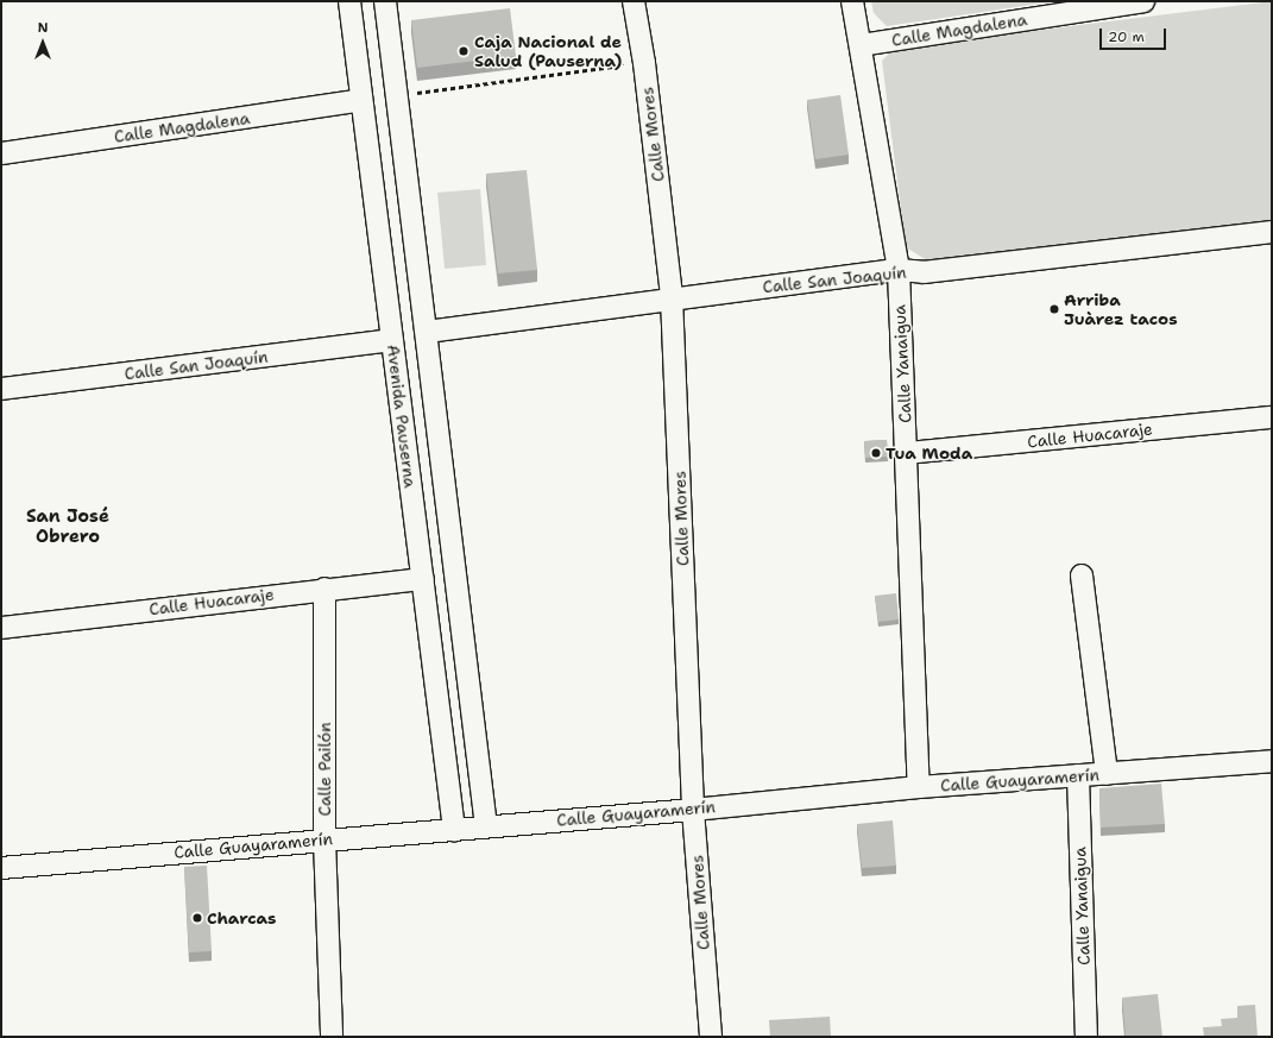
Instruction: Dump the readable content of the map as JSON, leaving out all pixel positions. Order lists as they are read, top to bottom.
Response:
{
  "streets": {
    "street": [
      "Calle Magdalena",
      "Calle Mores",
      "Calle San Joaquín",
      "Calle Yanaigua",
      "Avenida Pauserna",
      "Calle Huacaraje",
      "Calle Pailón",
      "Calle Guayaramerín"
    ]
  },
  "crossings": [
    ["Calle Magdalena", "Calle Yanaigua"],
    ["Calle Magdalena", "Avenida Pauserna"],
    ["Calle Mores", "Calle San Joaquín"],
    ["Calle Mores", "Calle Guayaramerín"],
    ["Calle San Joaquín", "Calle Yanaigua"],
    ["Calle San Joaquín", "Avenida Pauserna"],
    ["Calle Yanaigua", "Calle Huacaraje"],
    ["Calle Yanaigua", "Calle Guayaramerín"],
    ["Avenida Pauserna", "Calle Huacaraje"],
    ["Avenida Pauserna", "Calle Guayaramerín"],
    ["Calle Huacaraje", "Calle Pailón"],
    ["Calle Pailón", "Calle Guayaramerín"]
  ],
  "districts": ["San José Obrero"],
  "places": [
    "Caja Nacional de Salud (Pauserna)",
    "Arriba Juàrez tacos",
    "Tua Moda",
    "Charcas"
  ],
  "scale_bar": "20 m",
  "north": "top"
}
